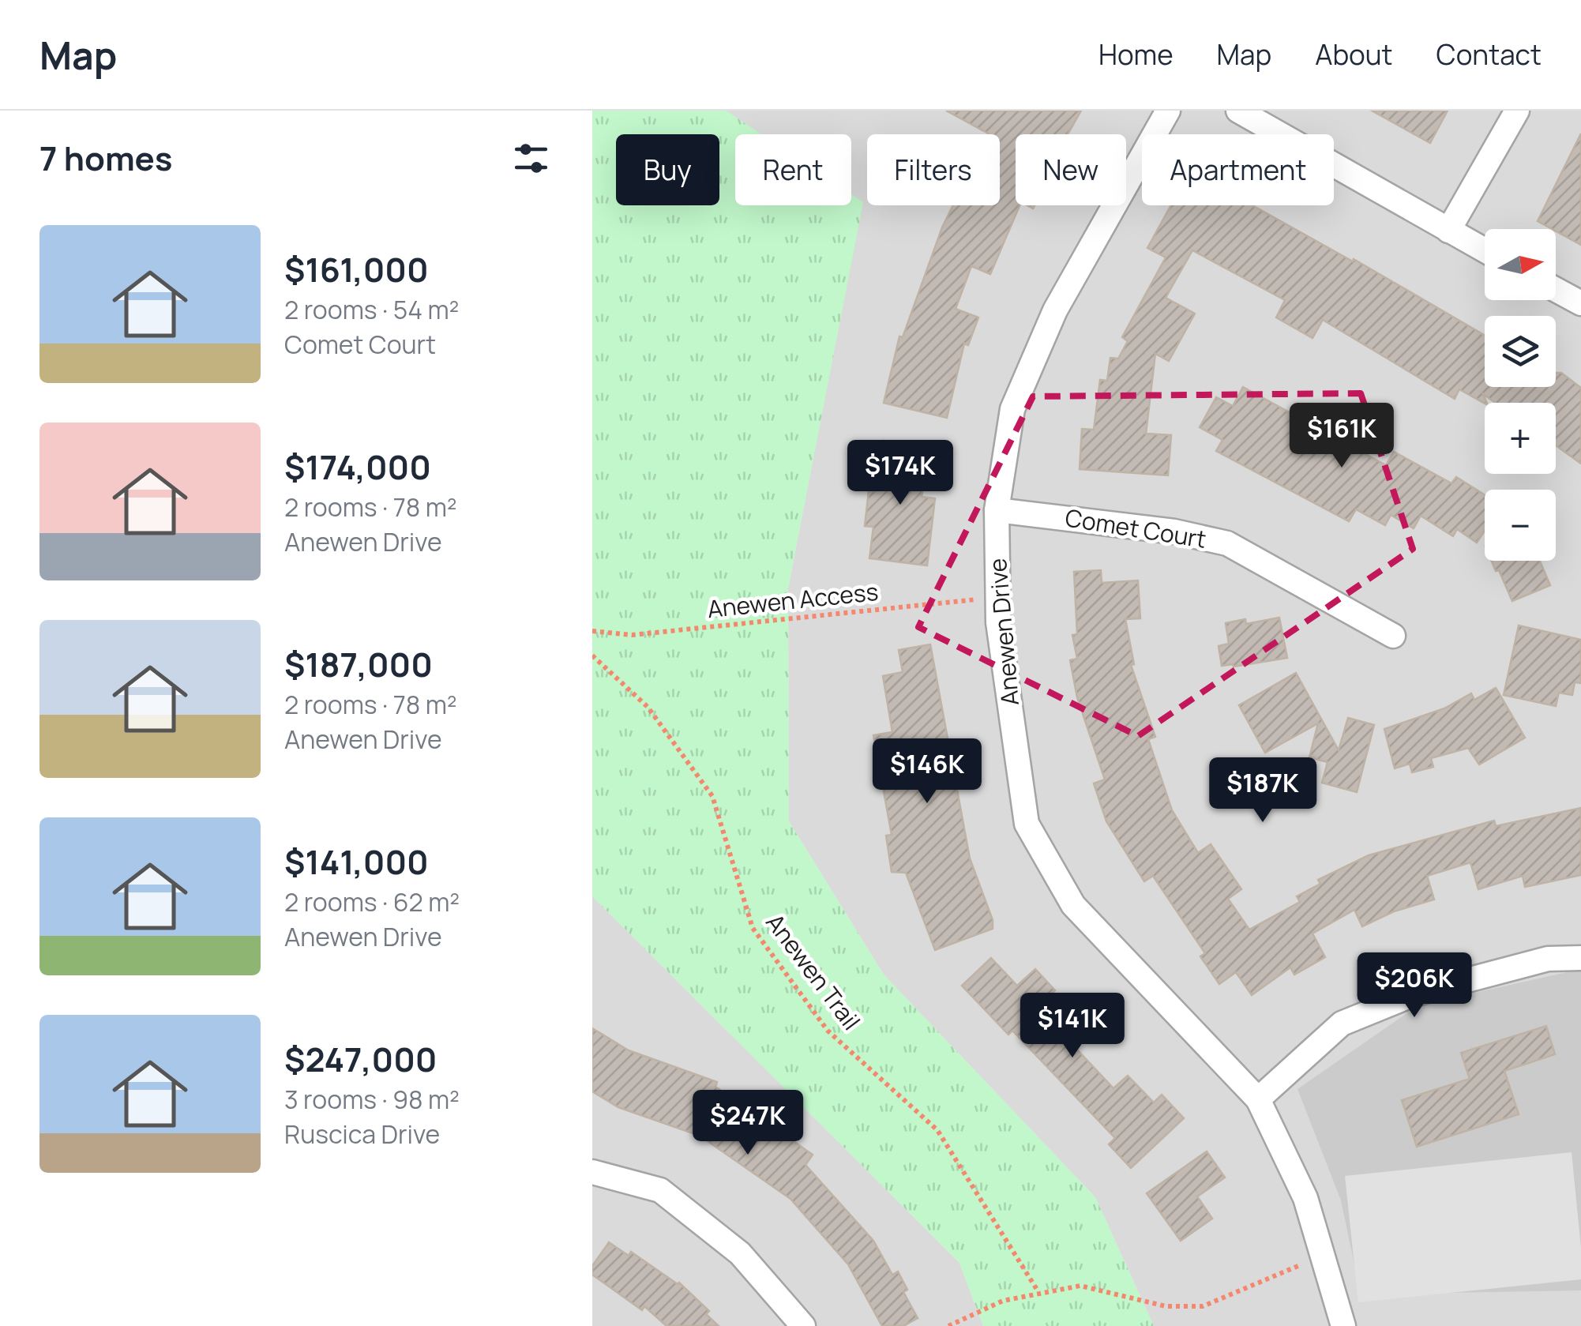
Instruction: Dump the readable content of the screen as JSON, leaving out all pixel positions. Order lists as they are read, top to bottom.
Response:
{
  "streets": {
    "street": ["Comet Court", "Anewen Drive"],
    "path": ["Anewen Access", "Anewen Trail"]
  },
  "crossings": [
    ["Comet Court", "Anewen Drive"],
    ["Anewen Access", "Anewen Drive"]
  ],
  "north": "right",
  "page": {
    "header": "Map",
    "nav": [
      "Home",
      "Map",
      "About",
      "Contact"
    ],
    "heading": "7 homes",
    "chip": [
      "Buy",
      "Rent",
      "Filters",
      "New",
      "Apartment"
    ],
    "list": [
      {
        "name": "$161,000",
        "note": "2 rooms · 54 m² · Comet Court"
      },
      {
        "name": "$174,000",
        "note": "2 rooms · 78 m² · Anewen Drive"
      },
      {
        "name": "$187,000",
        "note": "2 rooms · 78 m² · Anewen Drive"
      },
      {
        "name": "$141,000",
        "note": "2 rooms · 62 m² · Anewen Drive"
      },
      {
        "name": "$247,000",
        "note": "3 rooms · 98 m² · Ruscica Drive"
      }
    ],
    "map_buttons": ["+", "−"],
    "price": [
      "$161K",
      "$174K",
      "$146K",
      "$187K",
      "$206K",
      "$141K",
      "$247K"
    ]
  }
}
